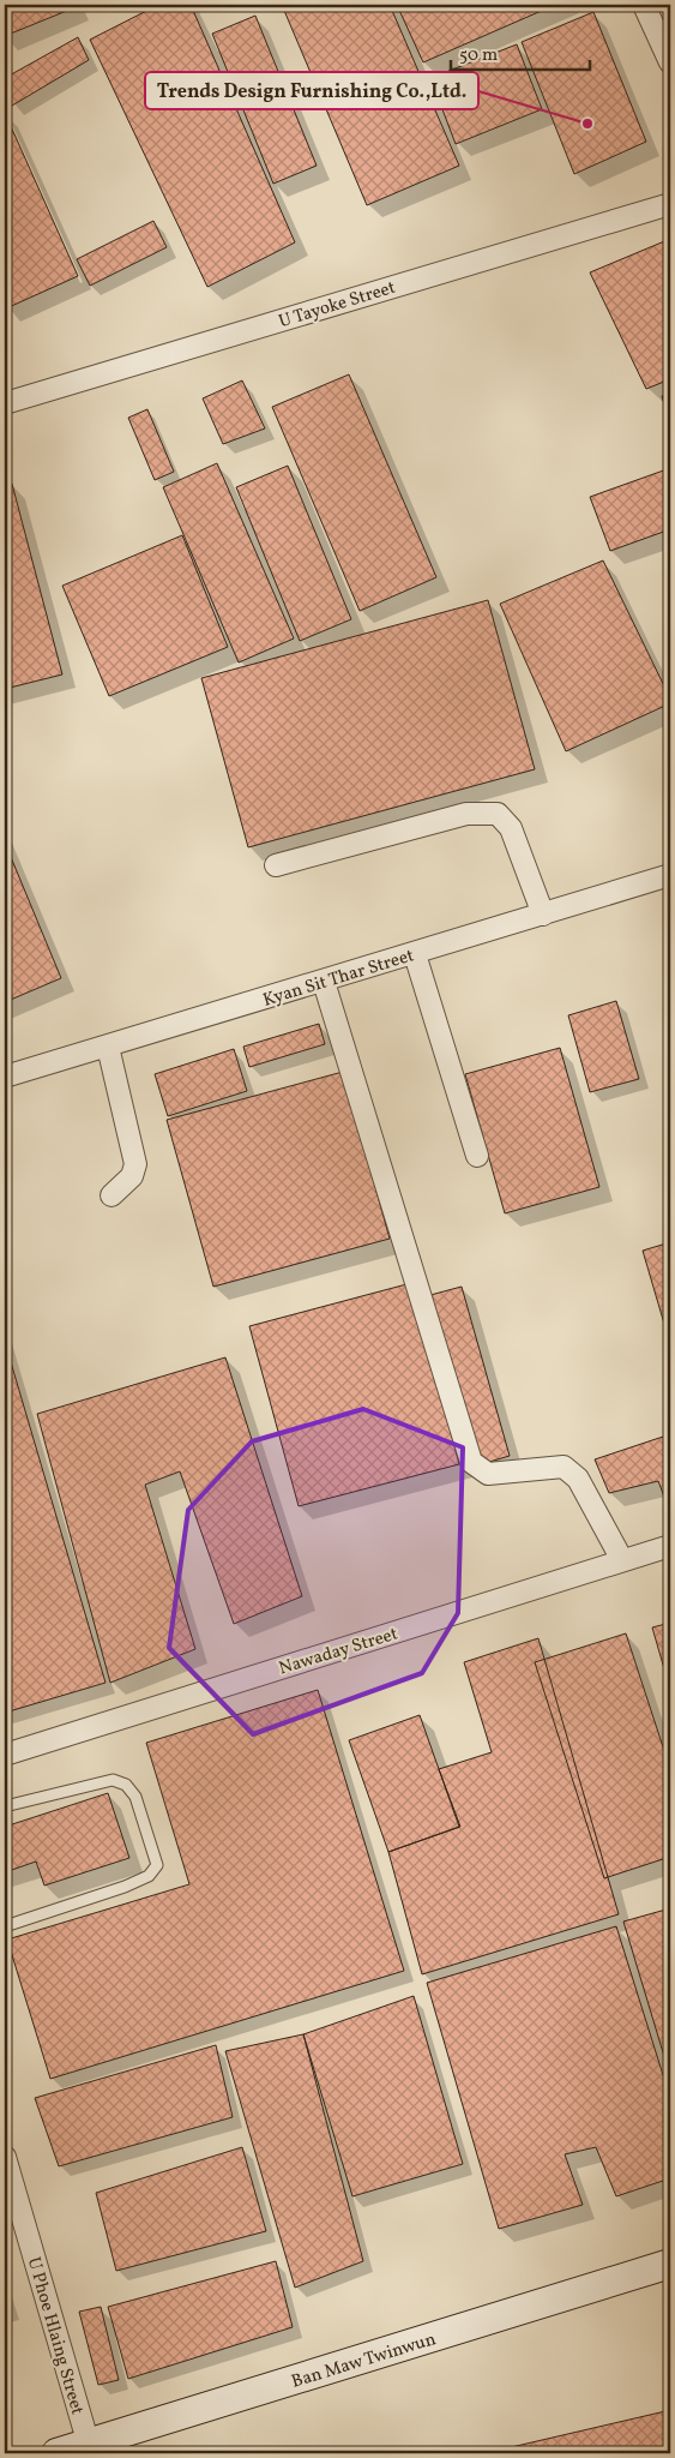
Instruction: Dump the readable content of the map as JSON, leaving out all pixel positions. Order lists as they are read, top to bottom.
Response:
{
  "streets": {
    "street": [
      "U Tayoke Street",
      "Kyan Sit Thar Street",
      "Nawaday Street",
      "U Phoe Hlaing Street",
      "Ban Maw Twinwun"
    ]
  },
  "crossings": [
    ["U Phoe Hlaing Street", "Ban Maw Twinwun"]
  ],
  "places": ["Trends Design Furnishing Co.,Ltd."],
  "scale_bar": "50 m"
}
